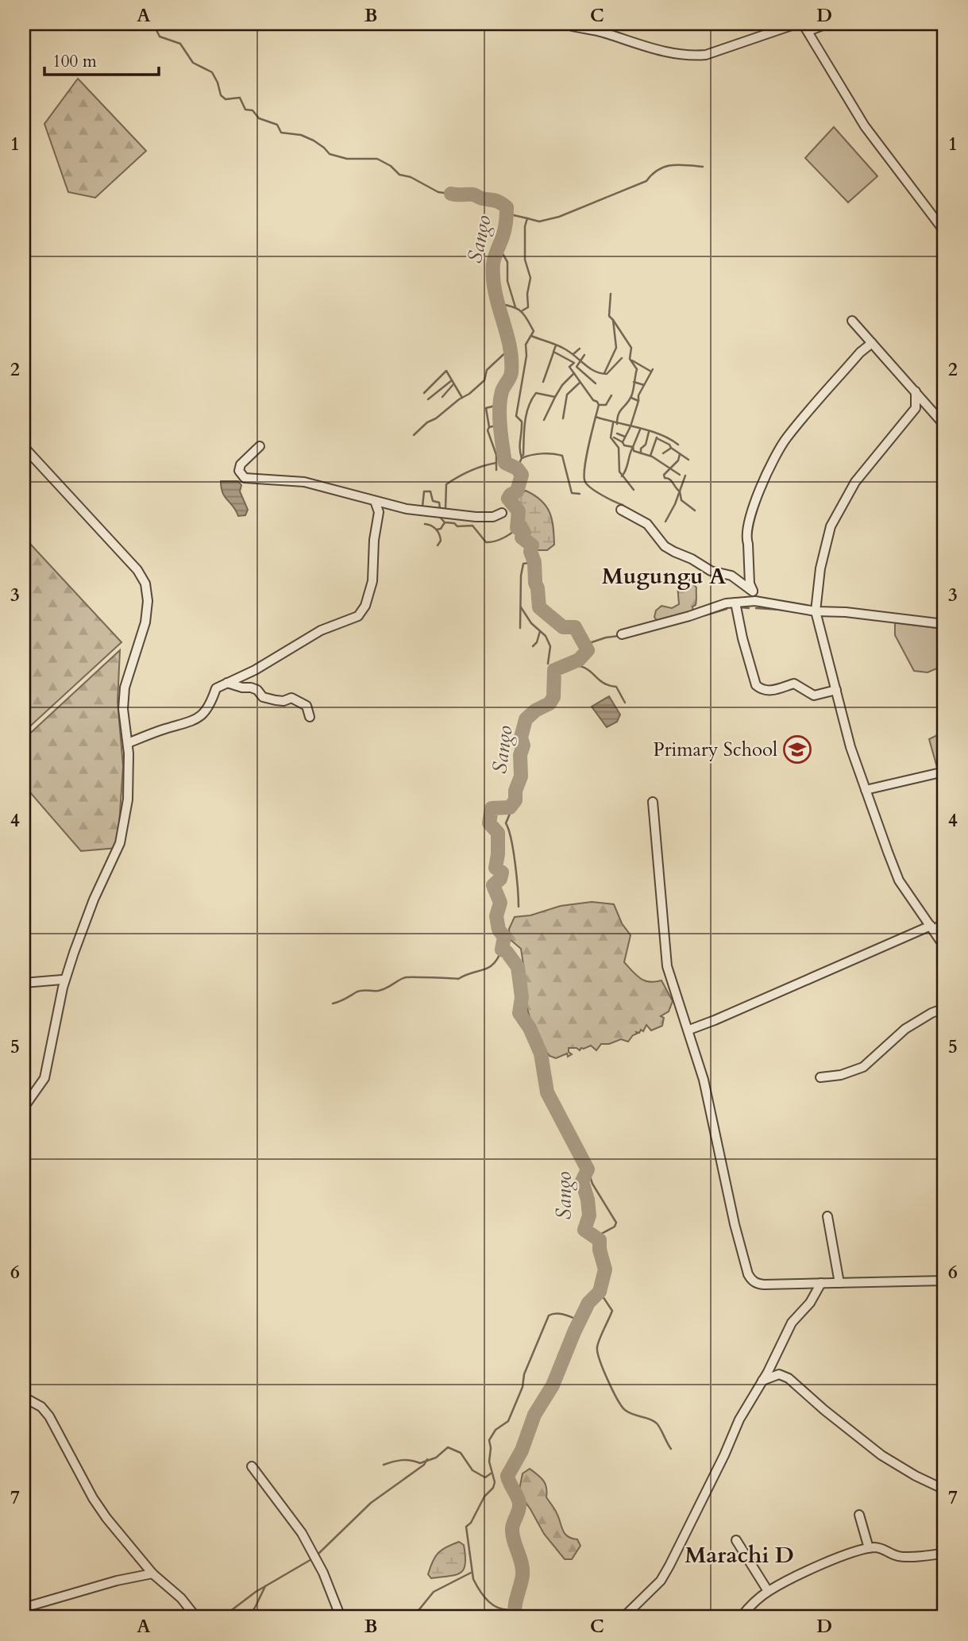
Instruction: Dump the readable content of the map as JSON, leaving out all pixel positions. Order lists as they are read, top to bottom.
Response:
{
  "districts": ["Mugungu A", "Marachi D"],
  "water": ["Sango"],
  "places": {
    "school or university": ["Primary School"]
  },
  "scale_bar": "100 m",
  "grid": {
    "columns": [
      "A",
      "B",
      "C",
      "D"
    ],
    "rows": [
      "1",
      "2",
      "3",
      "4",
      "5",
      "6",
      "7"
    ]
  }
}
